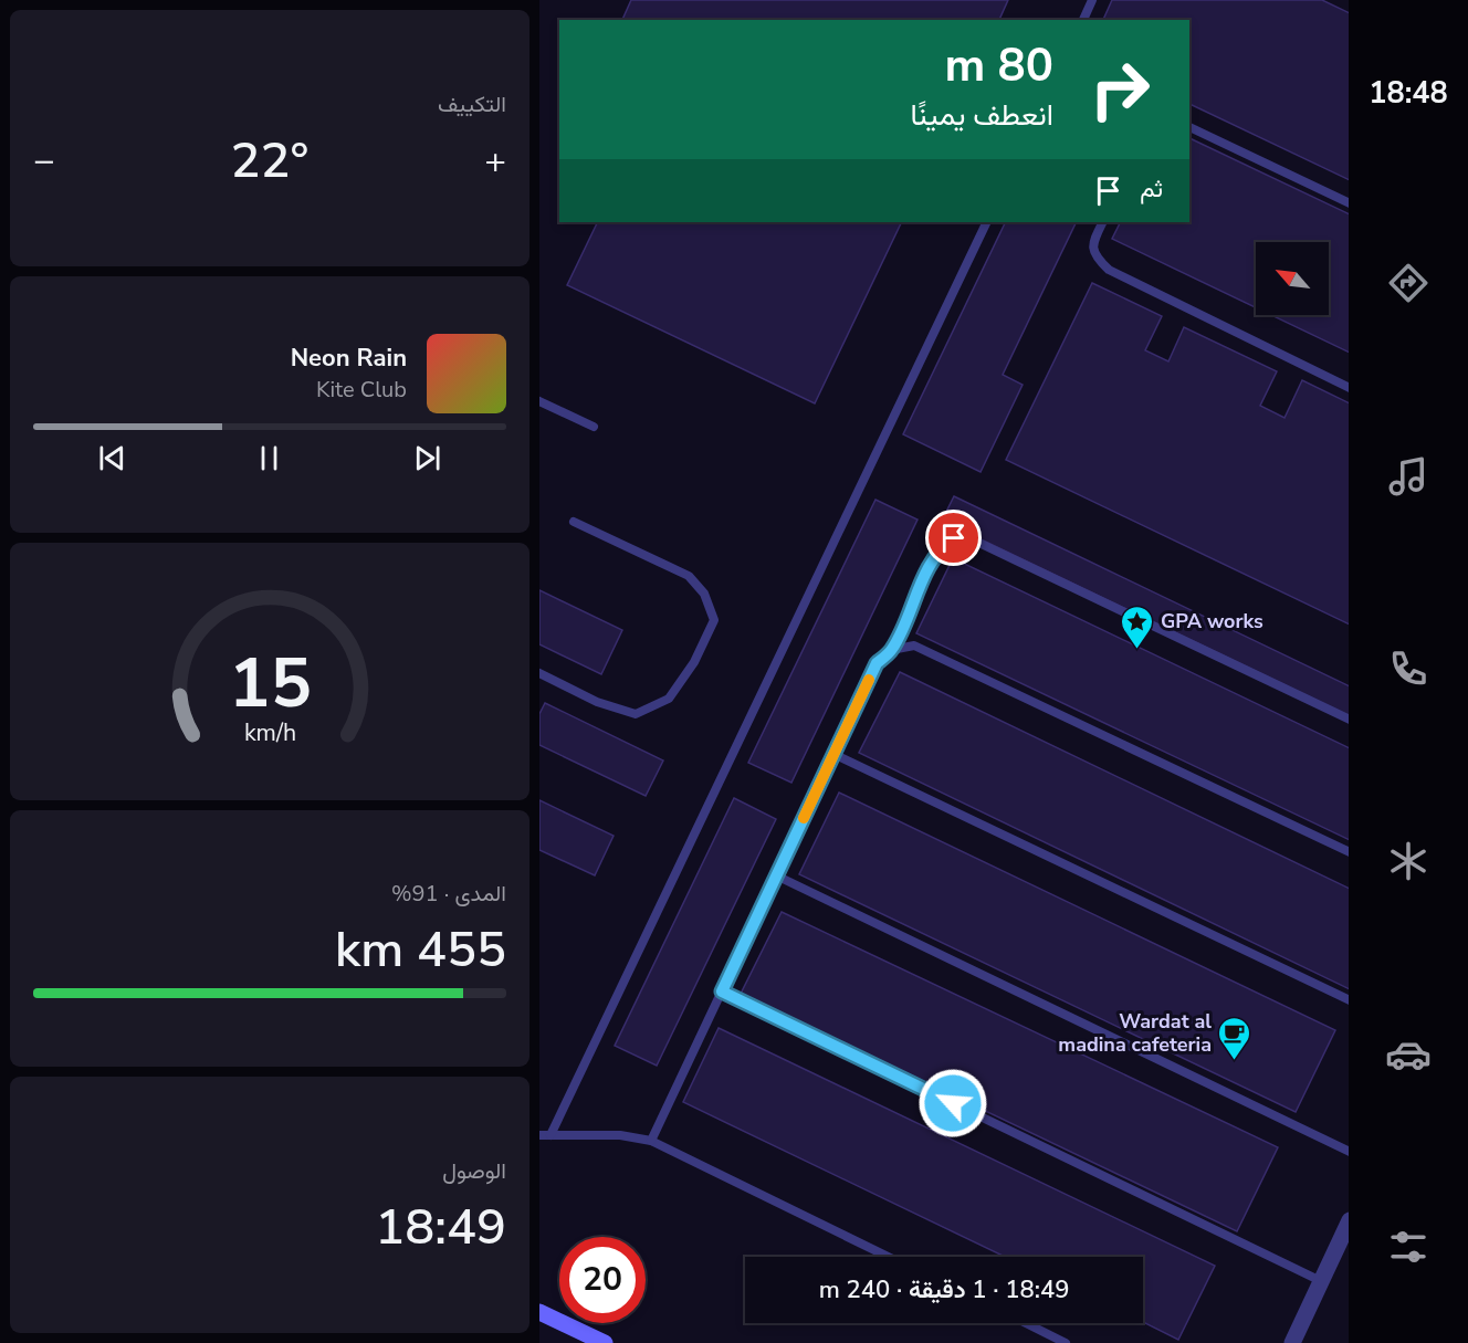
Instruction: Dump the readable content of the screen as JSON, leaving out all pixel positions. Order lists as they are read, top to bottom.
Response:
{
  "places": {
    "place": ["GPA works"],
    "cafe": ["Wardat al madina cafeteria"]
  },
  "north": "top left",
  "page": {
    "tabs": "18:48",
    "tile": [
      "التكييف",
      ["المدى · 91%", "455 km"],
      ["الوصول", "18:49"]
    ],
    "turn": ["80 m", "انعطف يمينًا"],
    "heat": ["−", "22°", "+"],
    "then": "ثم",
    "song": ["Neon Rain", "Kite Club"],
    "limit": "20",
    "trip": "18:49 · 1 دقيقة · 240 m",
    "gauge": ["15", "km/h"]
  }
}
